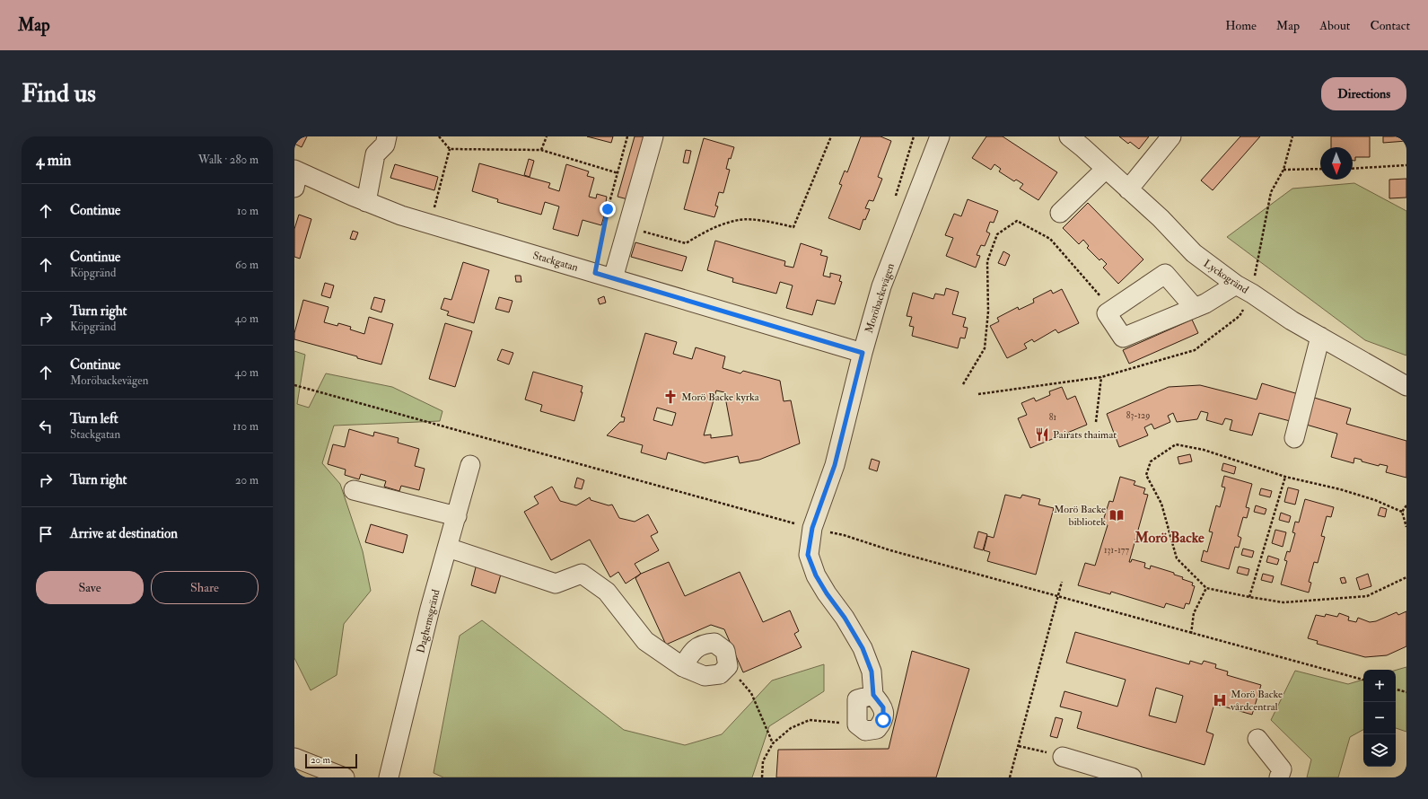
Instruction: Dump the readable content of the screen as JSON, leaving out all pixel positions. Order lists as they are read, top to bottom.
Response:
{
  "streets": {
    "street": [
      "Stackgatan",
      "Lyckogränd",
      "Moröbackevägen",
      "Daghemsgränd"
    ]
  },
  "crossings": [
    ["Stackgatan", "Moröbackevägen"]
  ],
  "districts": ["Morö Backe"],
  "places": {
    "church": ["Morö Backe kyrka"],
    "restaurant": ["Pairats thaimat"],
    "library": ["Morö Backe bibliotek"],
    "hospital": ["Morö Backe vårdcentral"]
  },
  "house_numbers": ["83-129", "81", "131-177"],
  "scale_bar": "20 m",
  "north": "bottom",
  "page": {
    "header": "Map",
    "nav": [
      "Home",
      "Map",
      "About",
      "Contact"
    ],
    "buttons": [
      "Directions",
      ["Save", "Share"]
    ],
    "title": "Find us",
    "heading": ["4 min", "Walk · 280 m"],
    "list": [
      ["Continue", "10 m"],
      ["Continue", "Köpgränd", "60 m"],
      ["Turn right", "Köpgränd", "40 m"],
      ["Continue", "Moröbackevägen", "40 m"],
      ["Turn left", "Stackgatan", "110 m"],
      ["Turn right", "20 m"],
      "Arrive at destination"
    ],
    "map_buttons": ["+", "−"],
    "scale": "20 m"
  }
}
